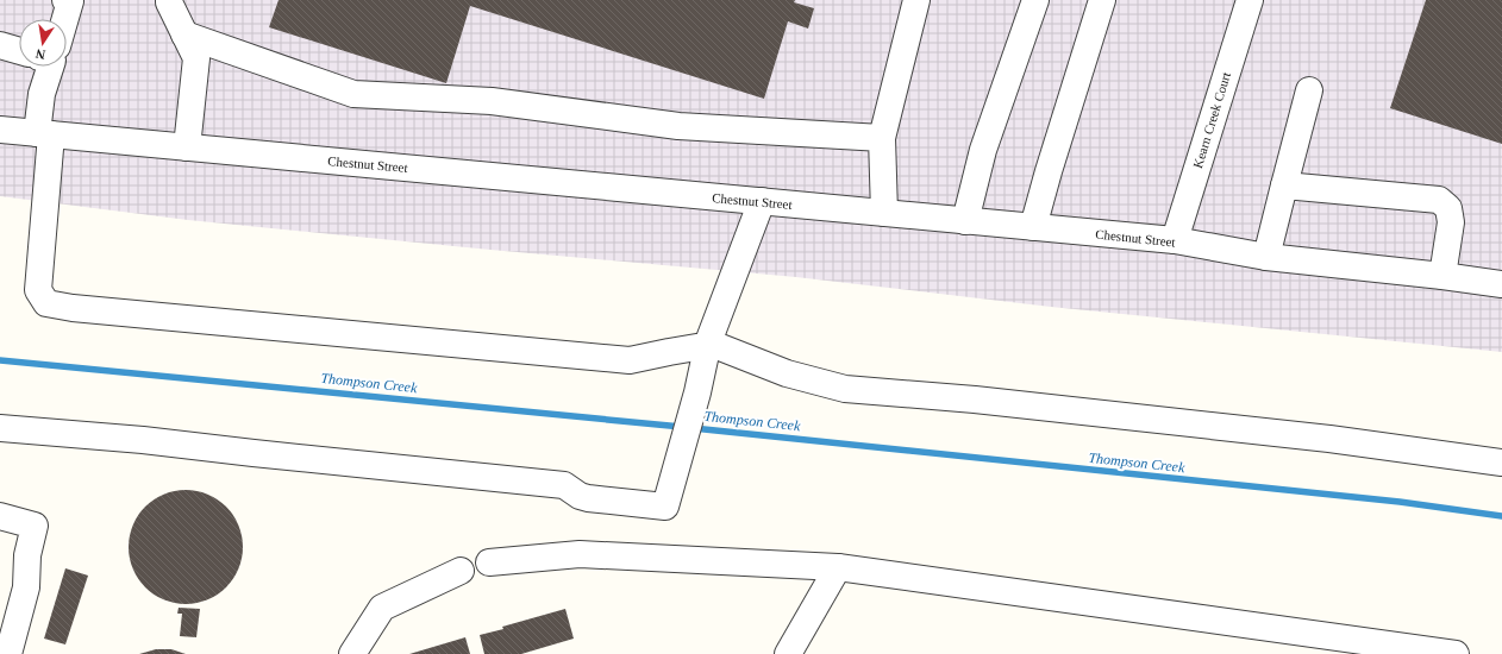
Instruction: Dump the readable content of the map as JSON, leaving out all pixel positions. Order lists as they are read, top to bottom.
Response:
{
  "streets": {
    "street": ["Kearn Creek Court", "Chestnut Street"]
  },
  "crossings": [
    ["Kearn Creek Court", "Chestnut Street"]
  ],
  "water": ["Thompson Creek"],
  "north": "bottom"
}
